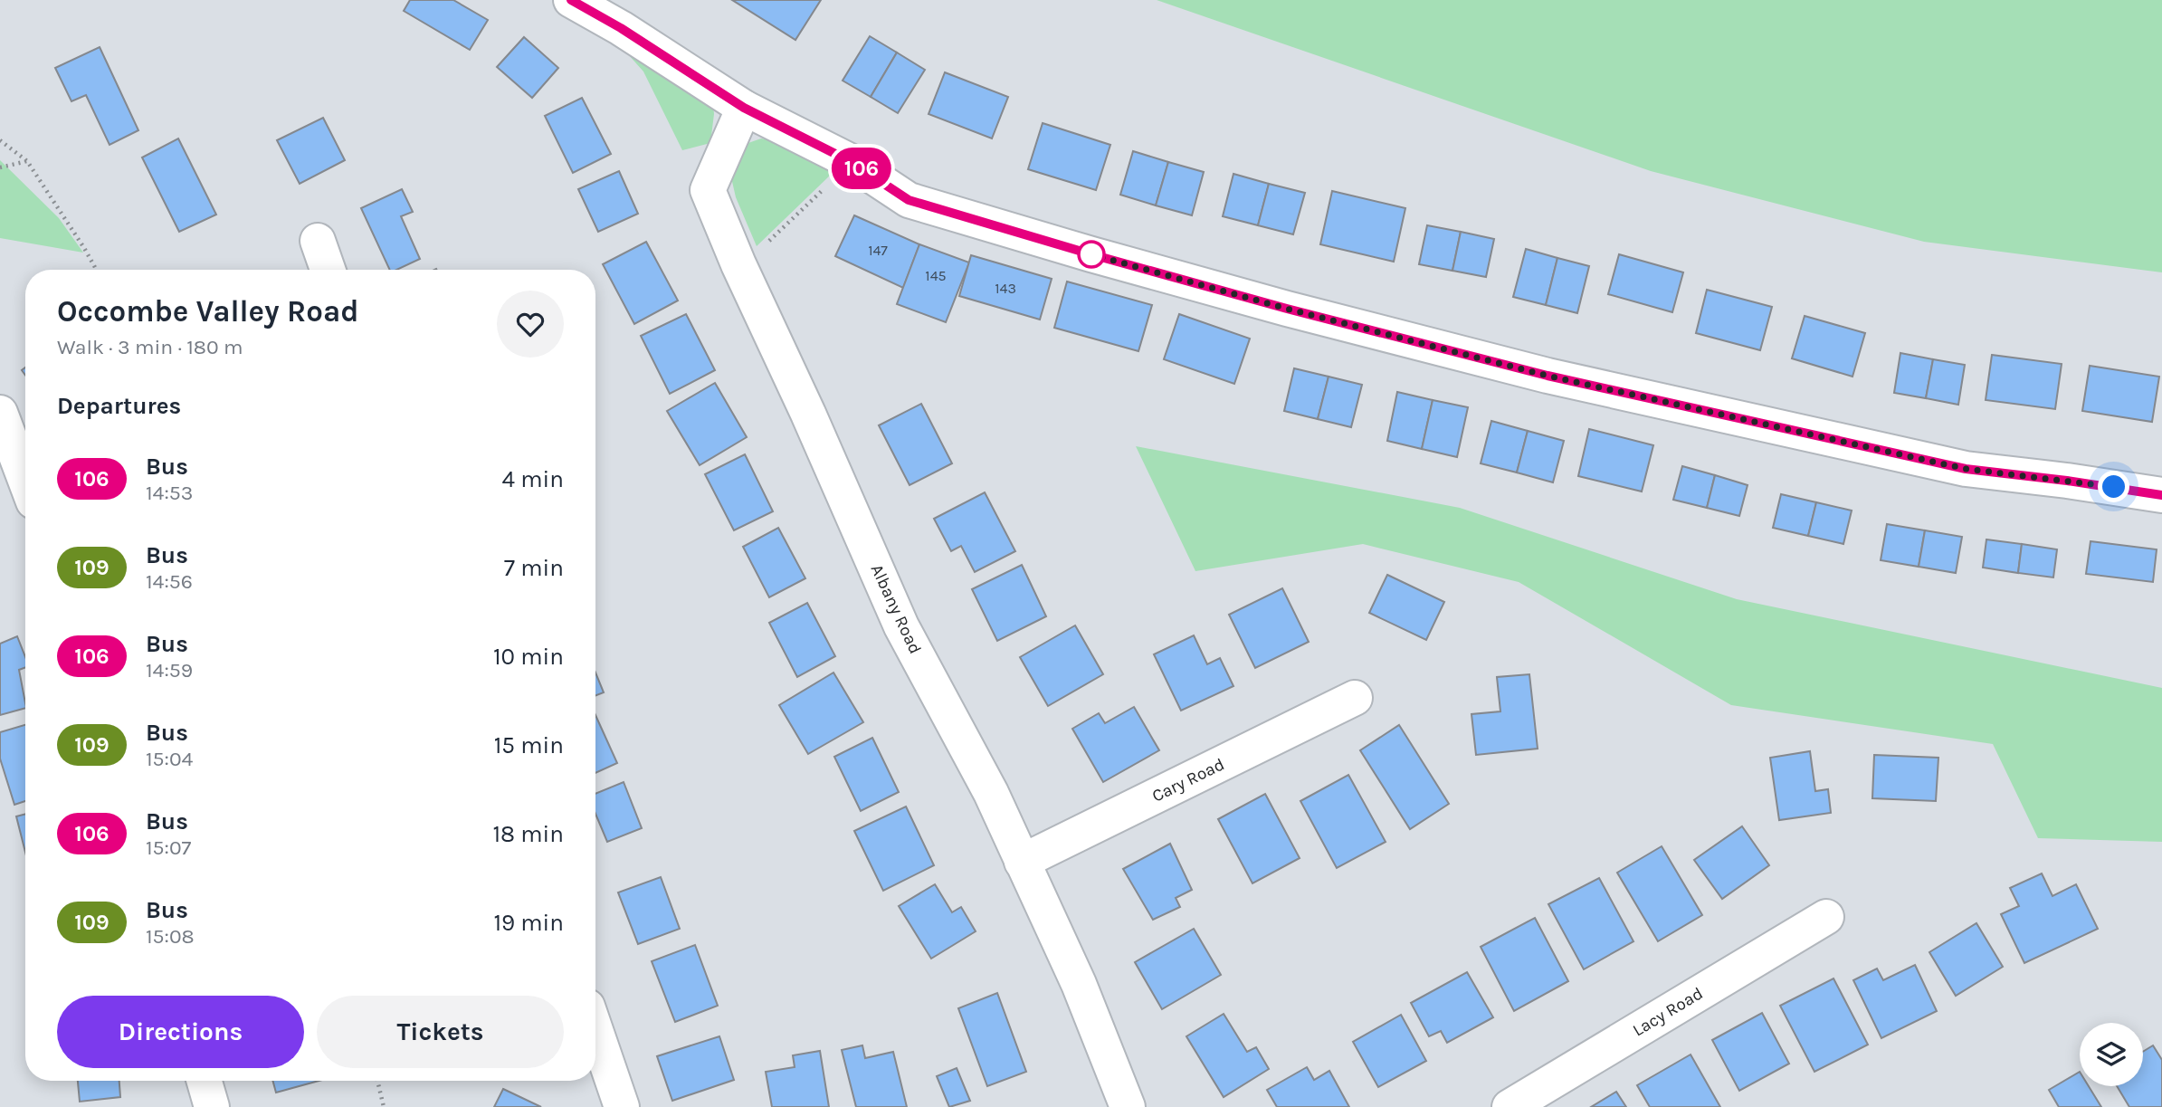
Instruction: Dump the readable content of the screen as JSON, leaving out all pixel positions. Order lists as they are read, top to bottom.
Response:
{
  "streets": {
    "street": ["Albany Road", "Cary Road", "Lacy Road"]
  },
  "crossings": [
    ["Albany Road", "Cary Road"]
  ],
  "lines": ["bus line 106"],
  "house_numbers": ["147", "145", "143"],
  "page": {
    "on_map": "106",
    "heading": [
      ["Occombe Valley Road", "Walk · 3 min · 180 m"],
      "Departures"
    ],
    "list": [
      {
        "mark": "106",
        "name": "Bus",
        "note": "14:53",
        "value": "4 min"
      },
      {
        "mark": "109",
        "name": "Bus",
        "note": "14:56",
        "value": "7 min"
      },
      {
        "mark": "106",
        "name": "Bus",
        "note": "14:59",
        "value": "10 min"
      },
      {
        "mark": "109",
        "name": "Bus",
        "note": "15:04",
        "value": "15 min"
      },
      {
        "mark": "106",
        "name": "Bus",
        "note": "15:07",
        "value": "18 min"
      },
      {
        "mark": "109",
        "name": "Bus",
        "note": "15:08",
        "value": "19 min"
      }
    ],
    "buttons": ["Directions", "Tickets"]
  }
}
